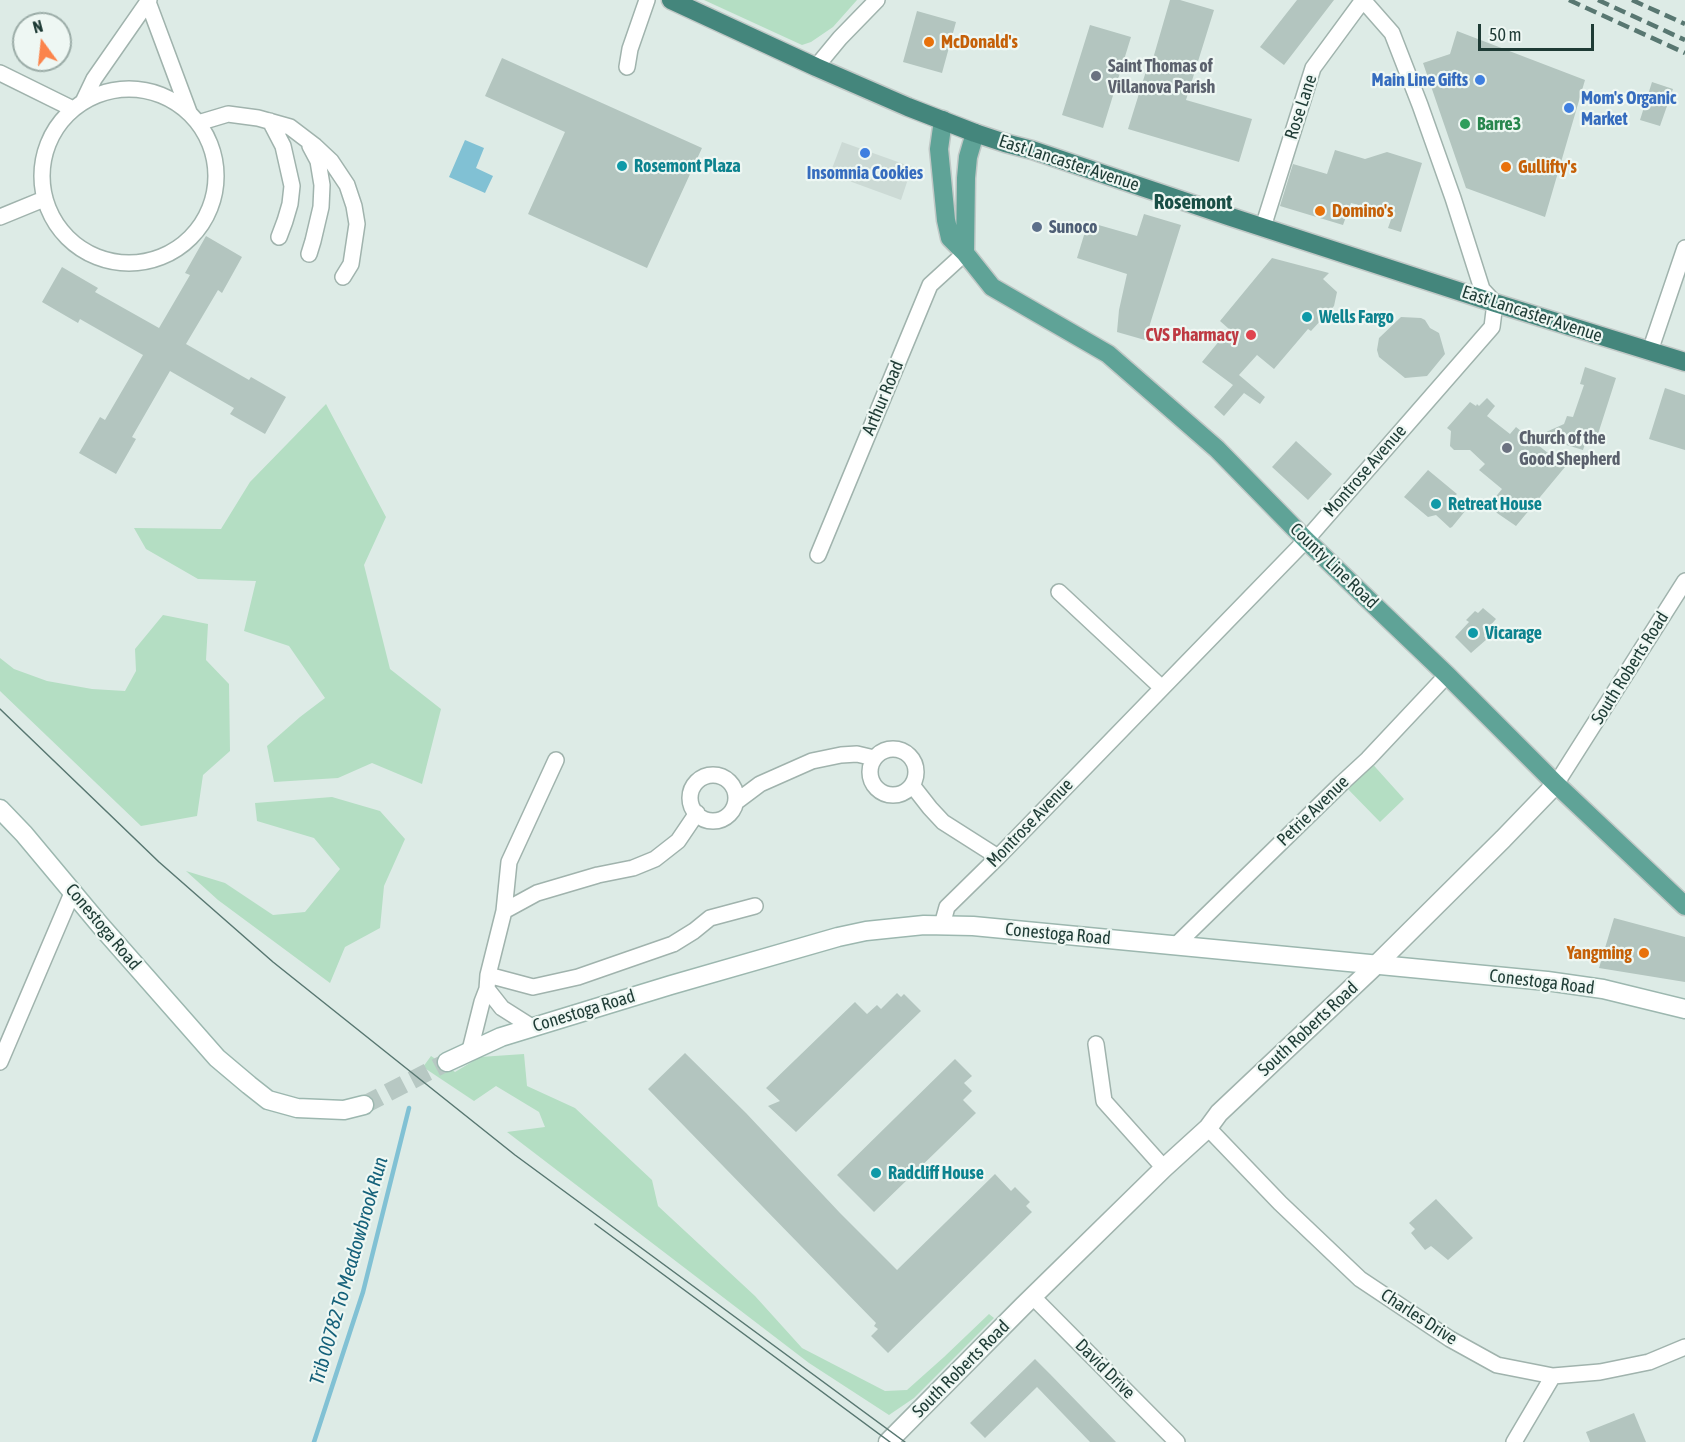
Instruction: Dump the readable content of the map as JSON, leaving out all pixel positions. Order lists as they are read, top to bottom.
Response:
{
  "streets": {
    "highway": ["East Lancaster Avenue"],
    "main road": ["County Line Road", "South Roberts Road", "Conestoga Road"],
    "street": [
      "Rose Lane",
      "Arthur Road",
      "Montrose Avenue",
      "Petrie Avenue",
      "Charles Drive",
      "David Drive"
    ]
  },
  "crossings": [
    ["Rose Lane", "East Lancaster Avenue"],
    ["East Lancaster Avenue", "Montrose Avenue"],
    ["East Lancaster Avenue", "County Line Road"],
    ["Arthur Road", "County Line Road"],
    ["Montrose Avenue", "County Line Road"],
    ["Montrose Avenue", "Conestoga Road"],
    ["County Line Road", "South Roberts Road"],
    ["County Line Road", "Petrie Avenue"],
    ["South Roberts Road", "Conestoga Road"],
    ["South Roberts Road", "Charles Drive"],
    ["South Roberts Road", "David Drive"],
    ["Petrie Avenue", "Conestoga Road"]
  ],
  "districts": ["Rosemont"],
  "water": ["Trib 00782 To Meadowbrook Run"],
  "places": [
    "McDonald's",
    "Saint Thomas of Villanova Parish",
    "Main Line Gifts",
    "Mom's Organic Market",
    "Barre3",
    "Insomnia Cookies",
    "Rosemont Plaza",
    "Gullifty's",
    "Domino's",
    "Sunoco",
    "Wells Fargo",
    "CVS Pharmacy",
    "Church of the Good Shepherd",
    "Retreat House",
    "Vicarage",
    "Yangming",
    "Radcliff House"
  ],
  "scale_bar": "50 m",
  "north": "top"
}
